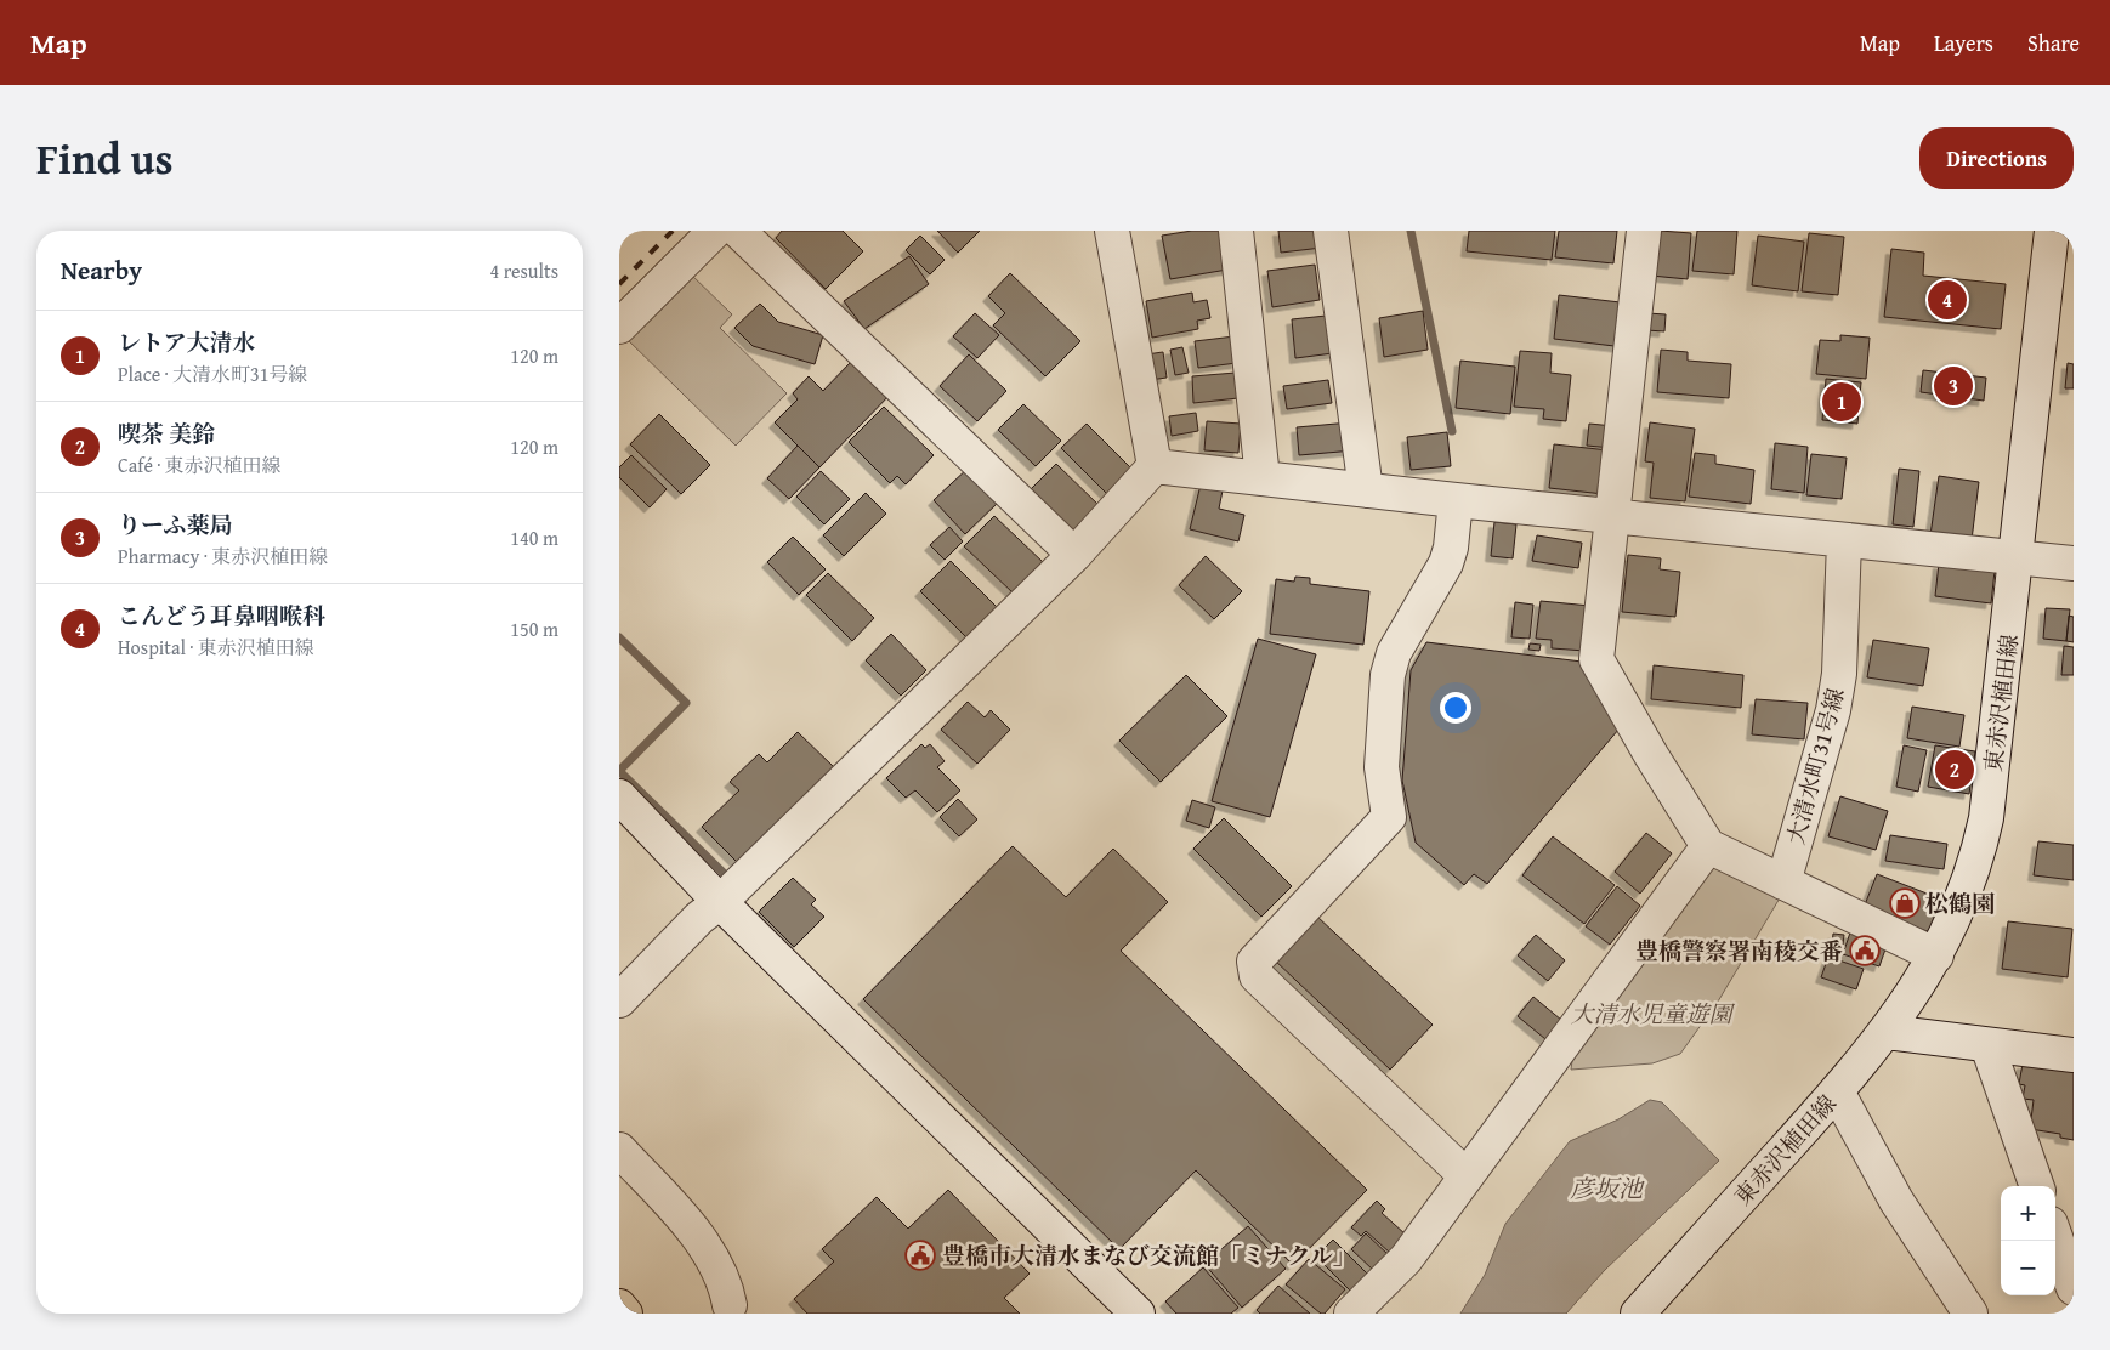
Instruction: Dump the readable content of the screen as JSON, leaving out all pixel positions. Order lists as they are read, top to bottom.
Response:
{
  "streets": {
    "street": ["東赤沢植田線", "大清水町31号線"]
  },
  "water": ["彦坂池"],
  "parks": ["大清水児童遊園"],
  "places": {
    "shop": ["松鶴園"],
    "public building": ["豊橋警察署南稜交番", "豊橋市大清水まなび交流館「ミナクル」"]
  },
  "page": {
    "header": "Map",
    "nav": ["Map", "Layers", "Share"],
    "title": "Find us",
    "buttons": "Directions",
    "heading": ["Nearby", "4 results"],
    "pins": [
      "4",
      "3",
      "1",
      "2"
    ],
    "list": [
      {
        "mark": "1",
        "name": "レトア大清水",
        "note": "Place · 大清水町31号線",
        "value": "120 m"
      },
      {
        "mark": "2",
        "name": "喫茶 美鈴",
        "note": "Café · 東赤沢植田線",
        "value": "120 m"
      },
      {
        "mark": "3",
        "name": "りーふ薬局",
        "note": "Pharmacy · 東赤沢植田線",
        "value": "140 m"
      },
      {
        "mark": "4",
        "name": "こんどう耳鼻咽喉科",
        "note": "Hospital · 東赤沢植田線",
        "value": "150 m"
      }
    ],
    "map_buttons": ["+", "−"]
  }
}
